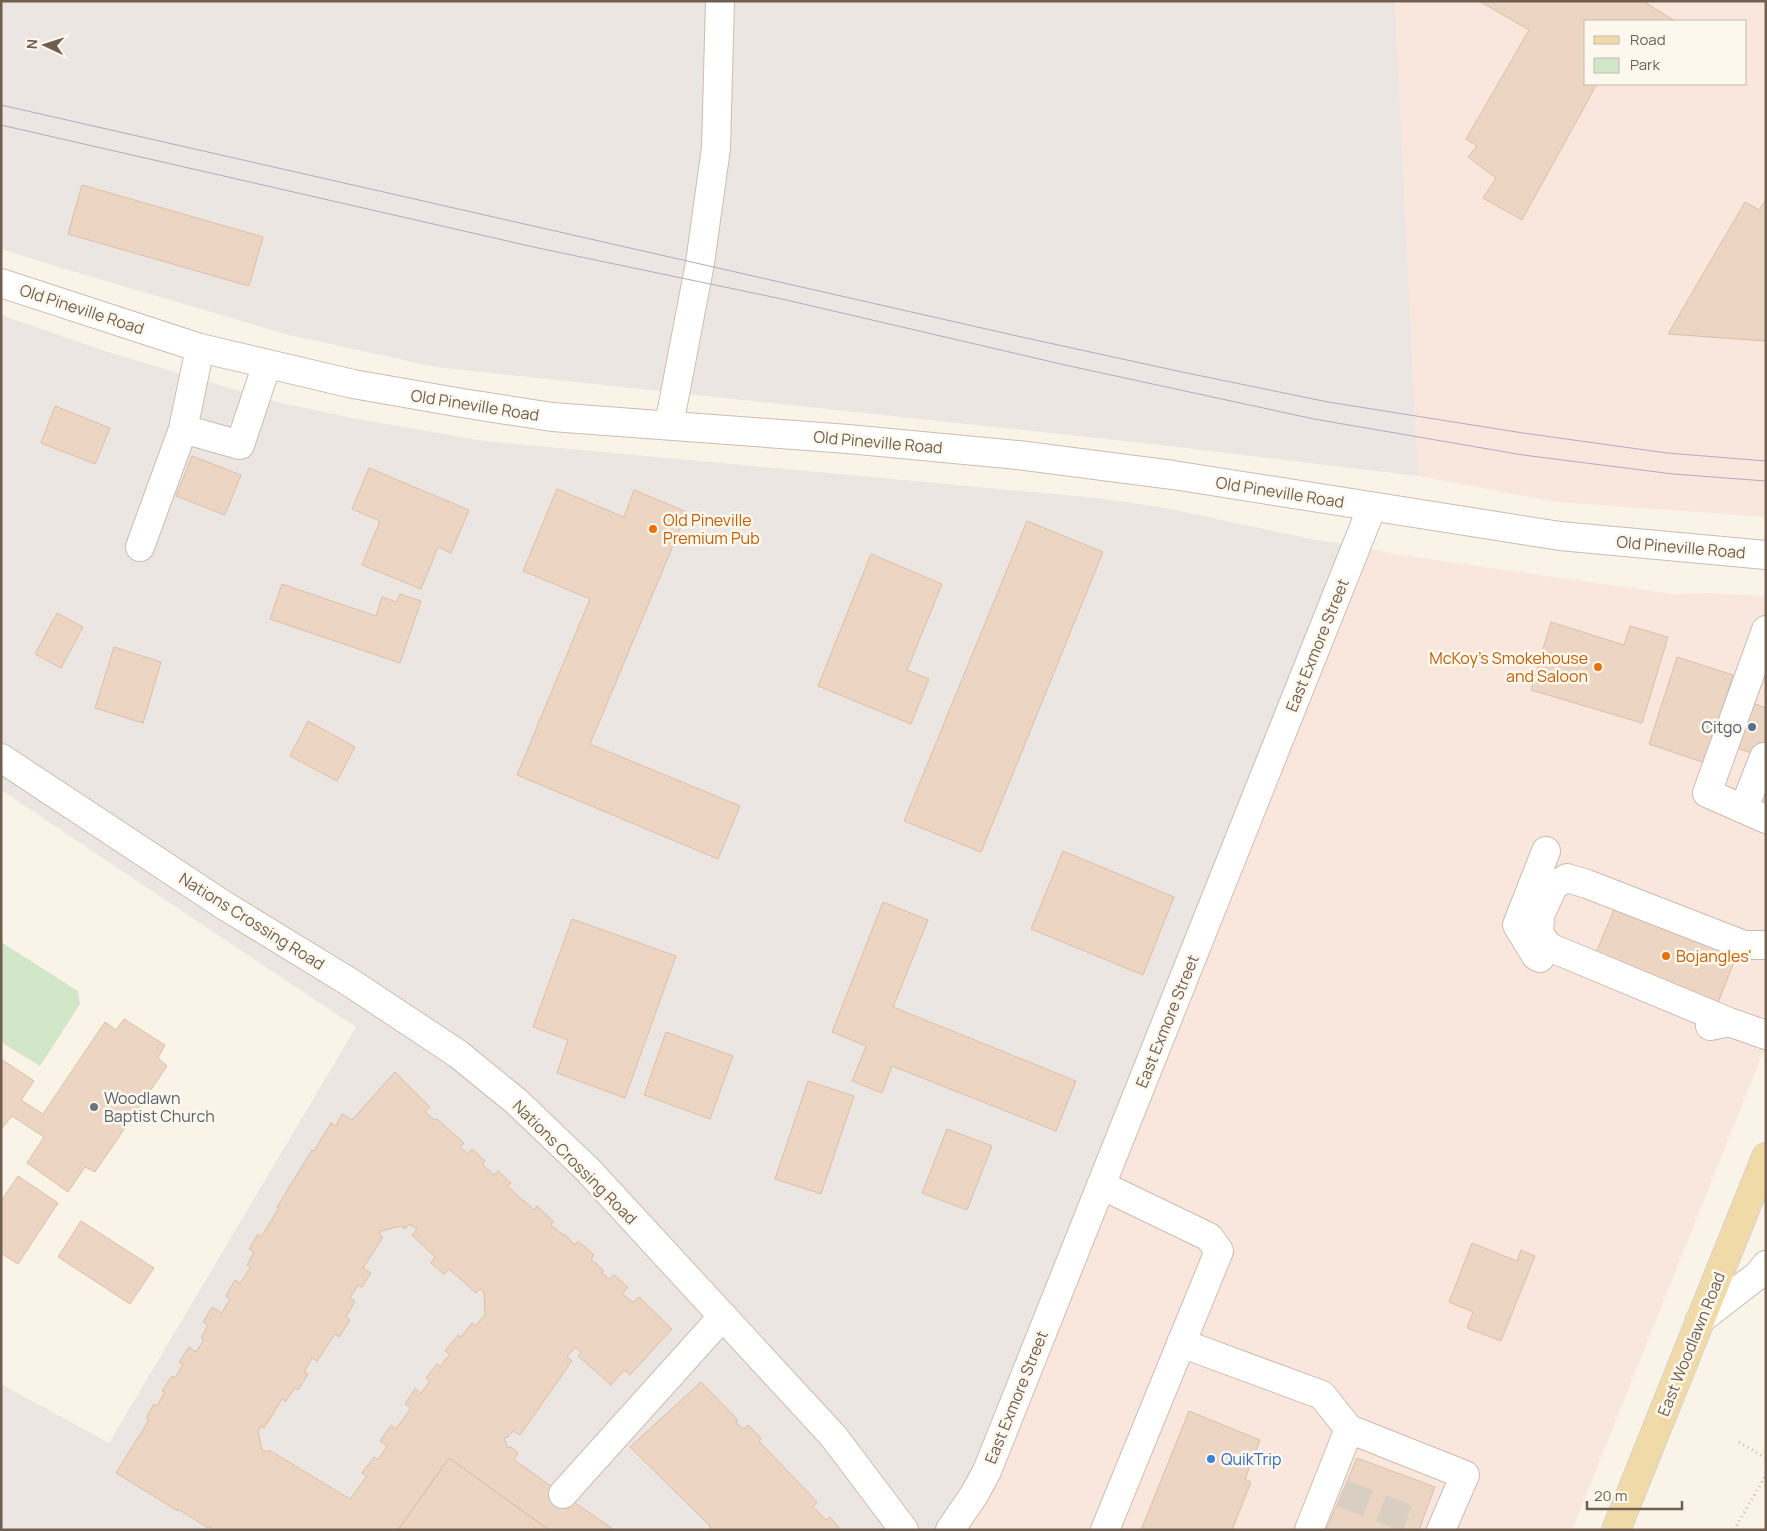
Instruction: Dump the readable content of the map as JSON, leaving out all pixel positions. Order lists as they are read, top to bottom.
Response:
{
  "streets": {
    "main road": ["East Woodlawn Road"],
    "street": ["Old Pineville Road", "East Exmore Street", "Nations Crossing Road"]
  },
  "crossings": [
    ["Old Pineville Road", "East Exmore Street"]
  ],
  "places": [
    "Old Pineville Premium Pub",
    "McKoy's Smokehouse and Saloon",
    "Citgo",
    "Bojangles'",
    "Woodlawn Baptist Church",
    "QuikTrip"
  ],
  "legend": ["Road", "Park"],
  "scale_bar": "20 m",
  "north": "left"
}
